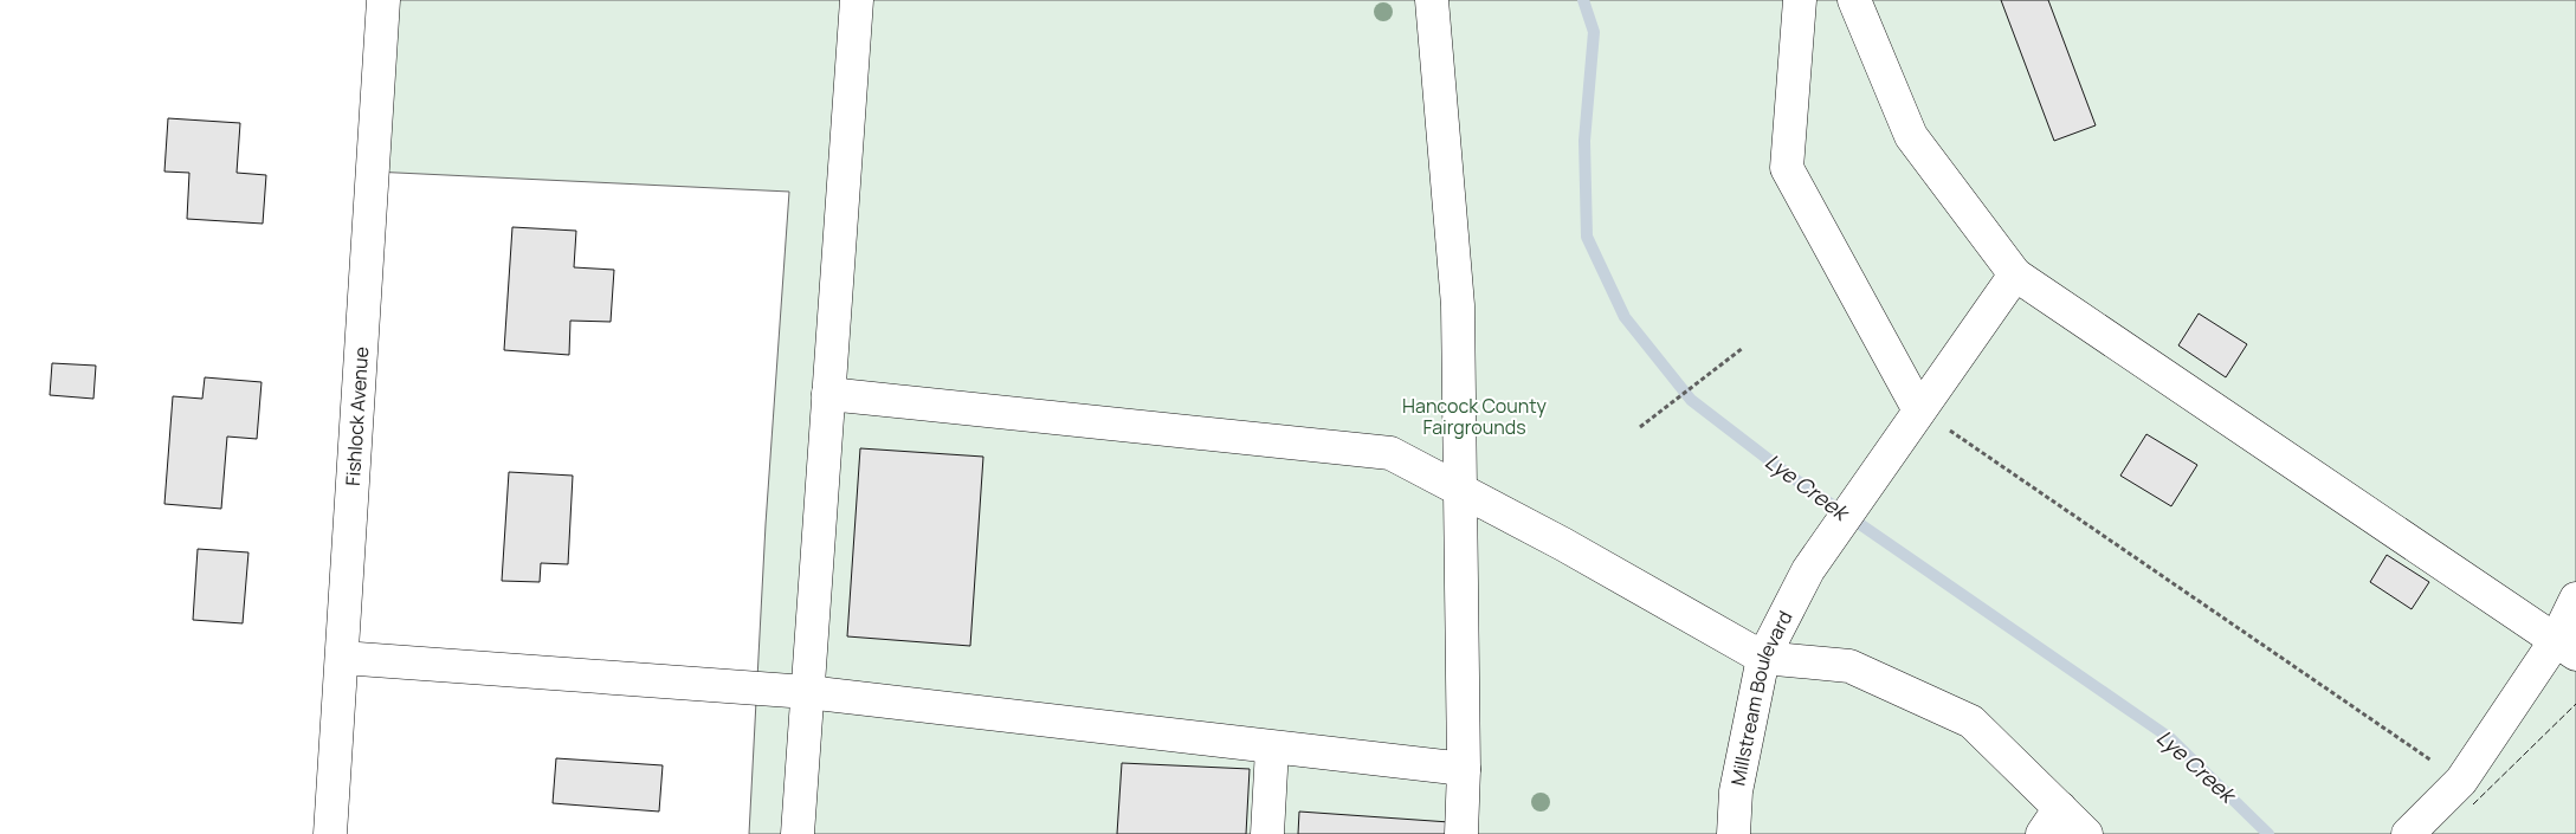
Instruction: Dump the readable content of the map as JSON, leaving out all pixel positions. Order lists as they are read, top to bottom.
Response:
{
  "streets": {
    "street": ["Fishlock Avenue", "Millstream Boulevard"]
  },
  "water": ["Lye Creek"],
  "parks": ["Hancock County Fairgrounds"]
}
